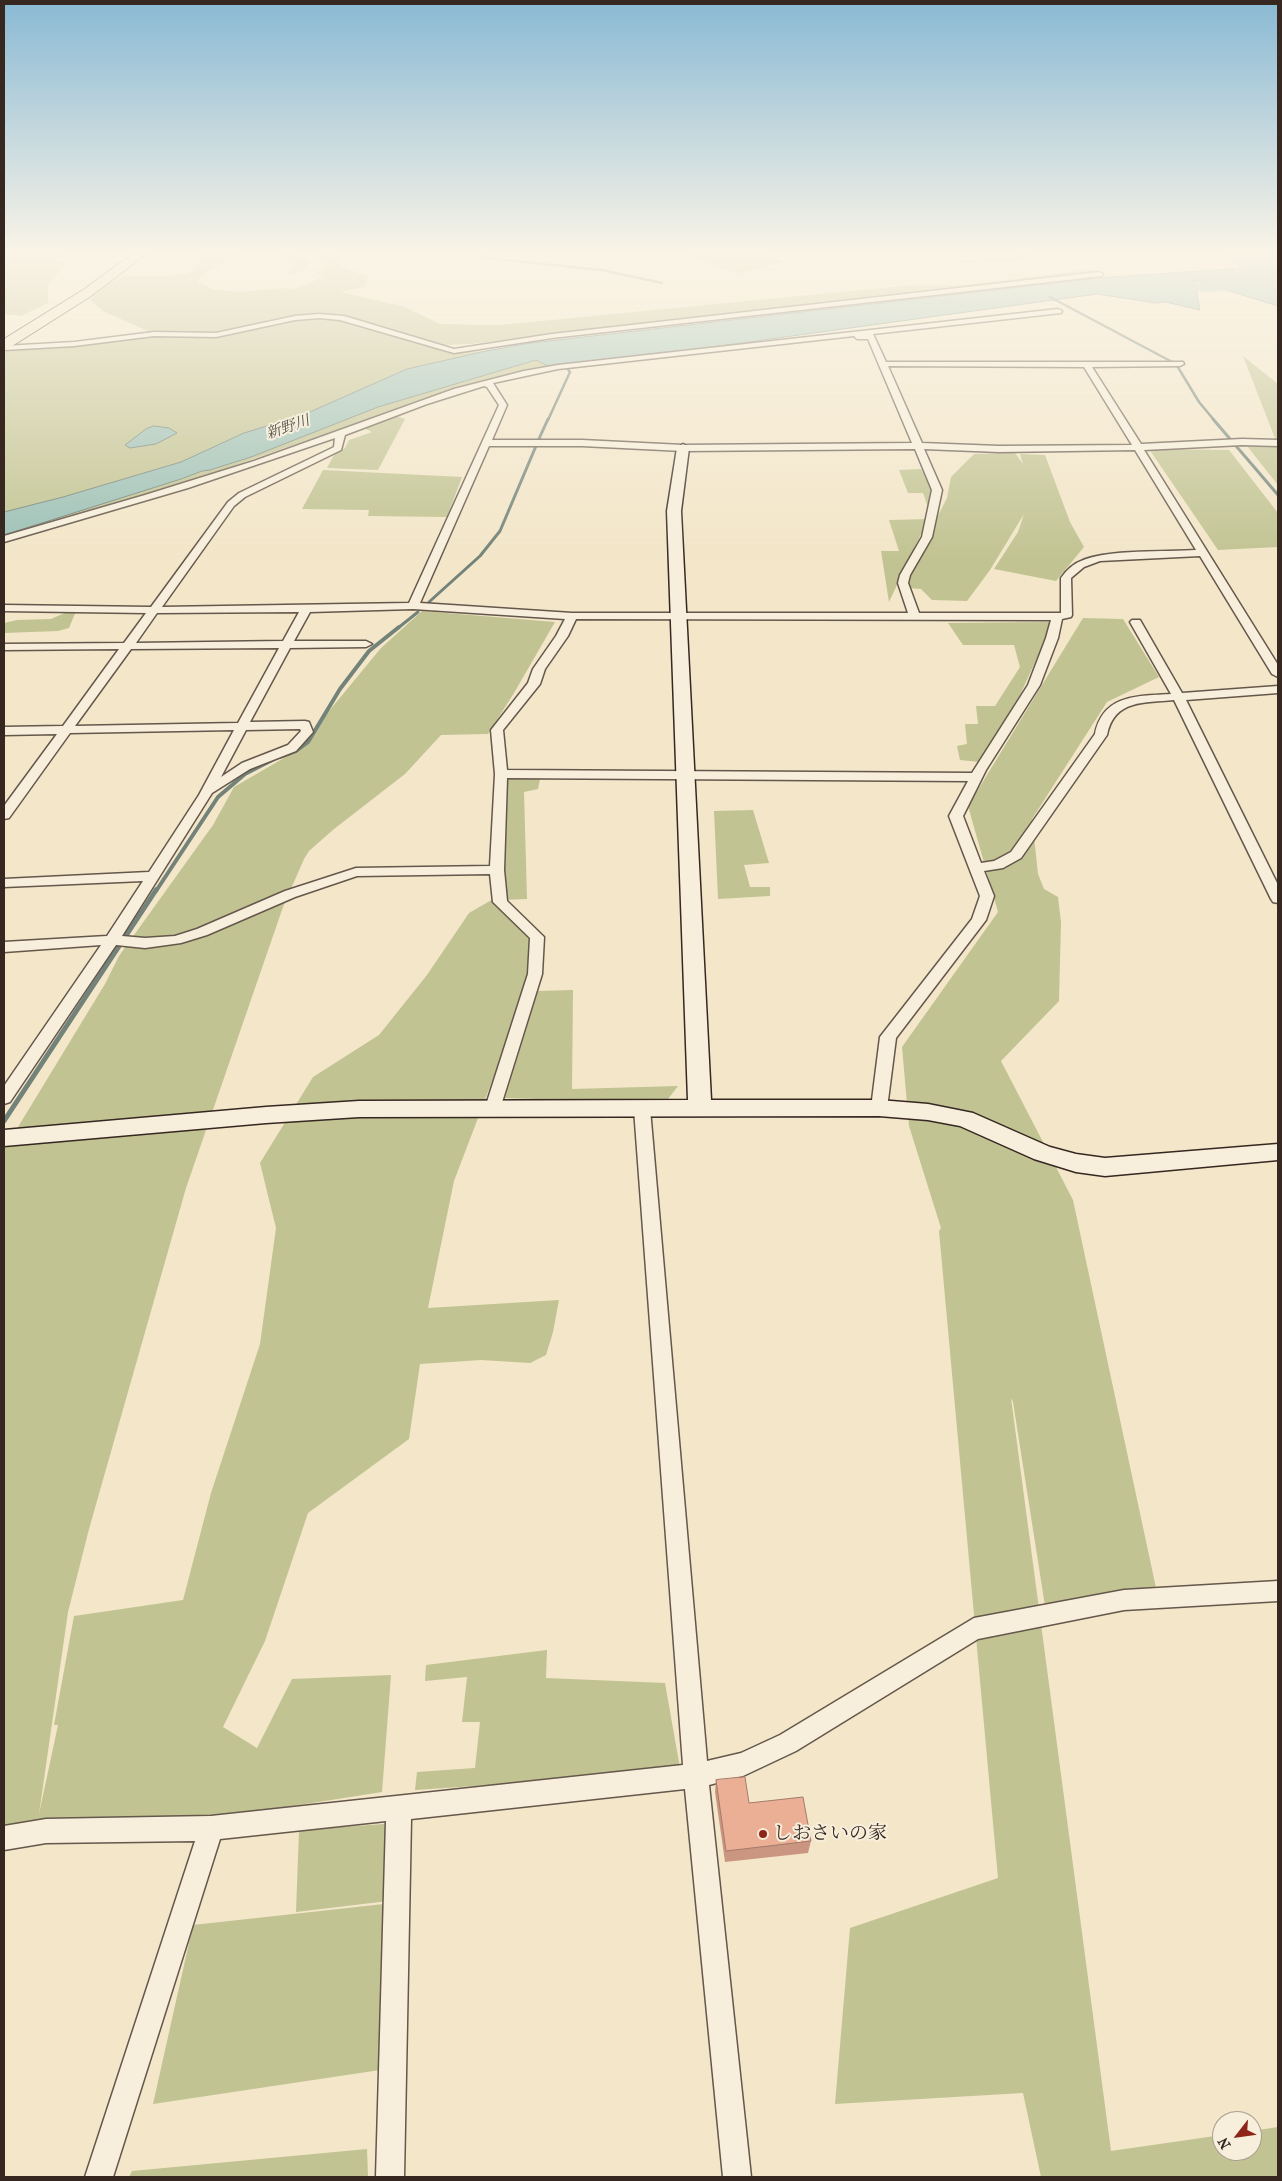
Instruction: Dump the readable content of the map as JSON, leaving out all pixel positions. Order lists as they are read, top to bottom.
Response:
{
  "water": ["新野川"],
  "places": ["しおさいの家"],
  "north": "bottom left"
}
